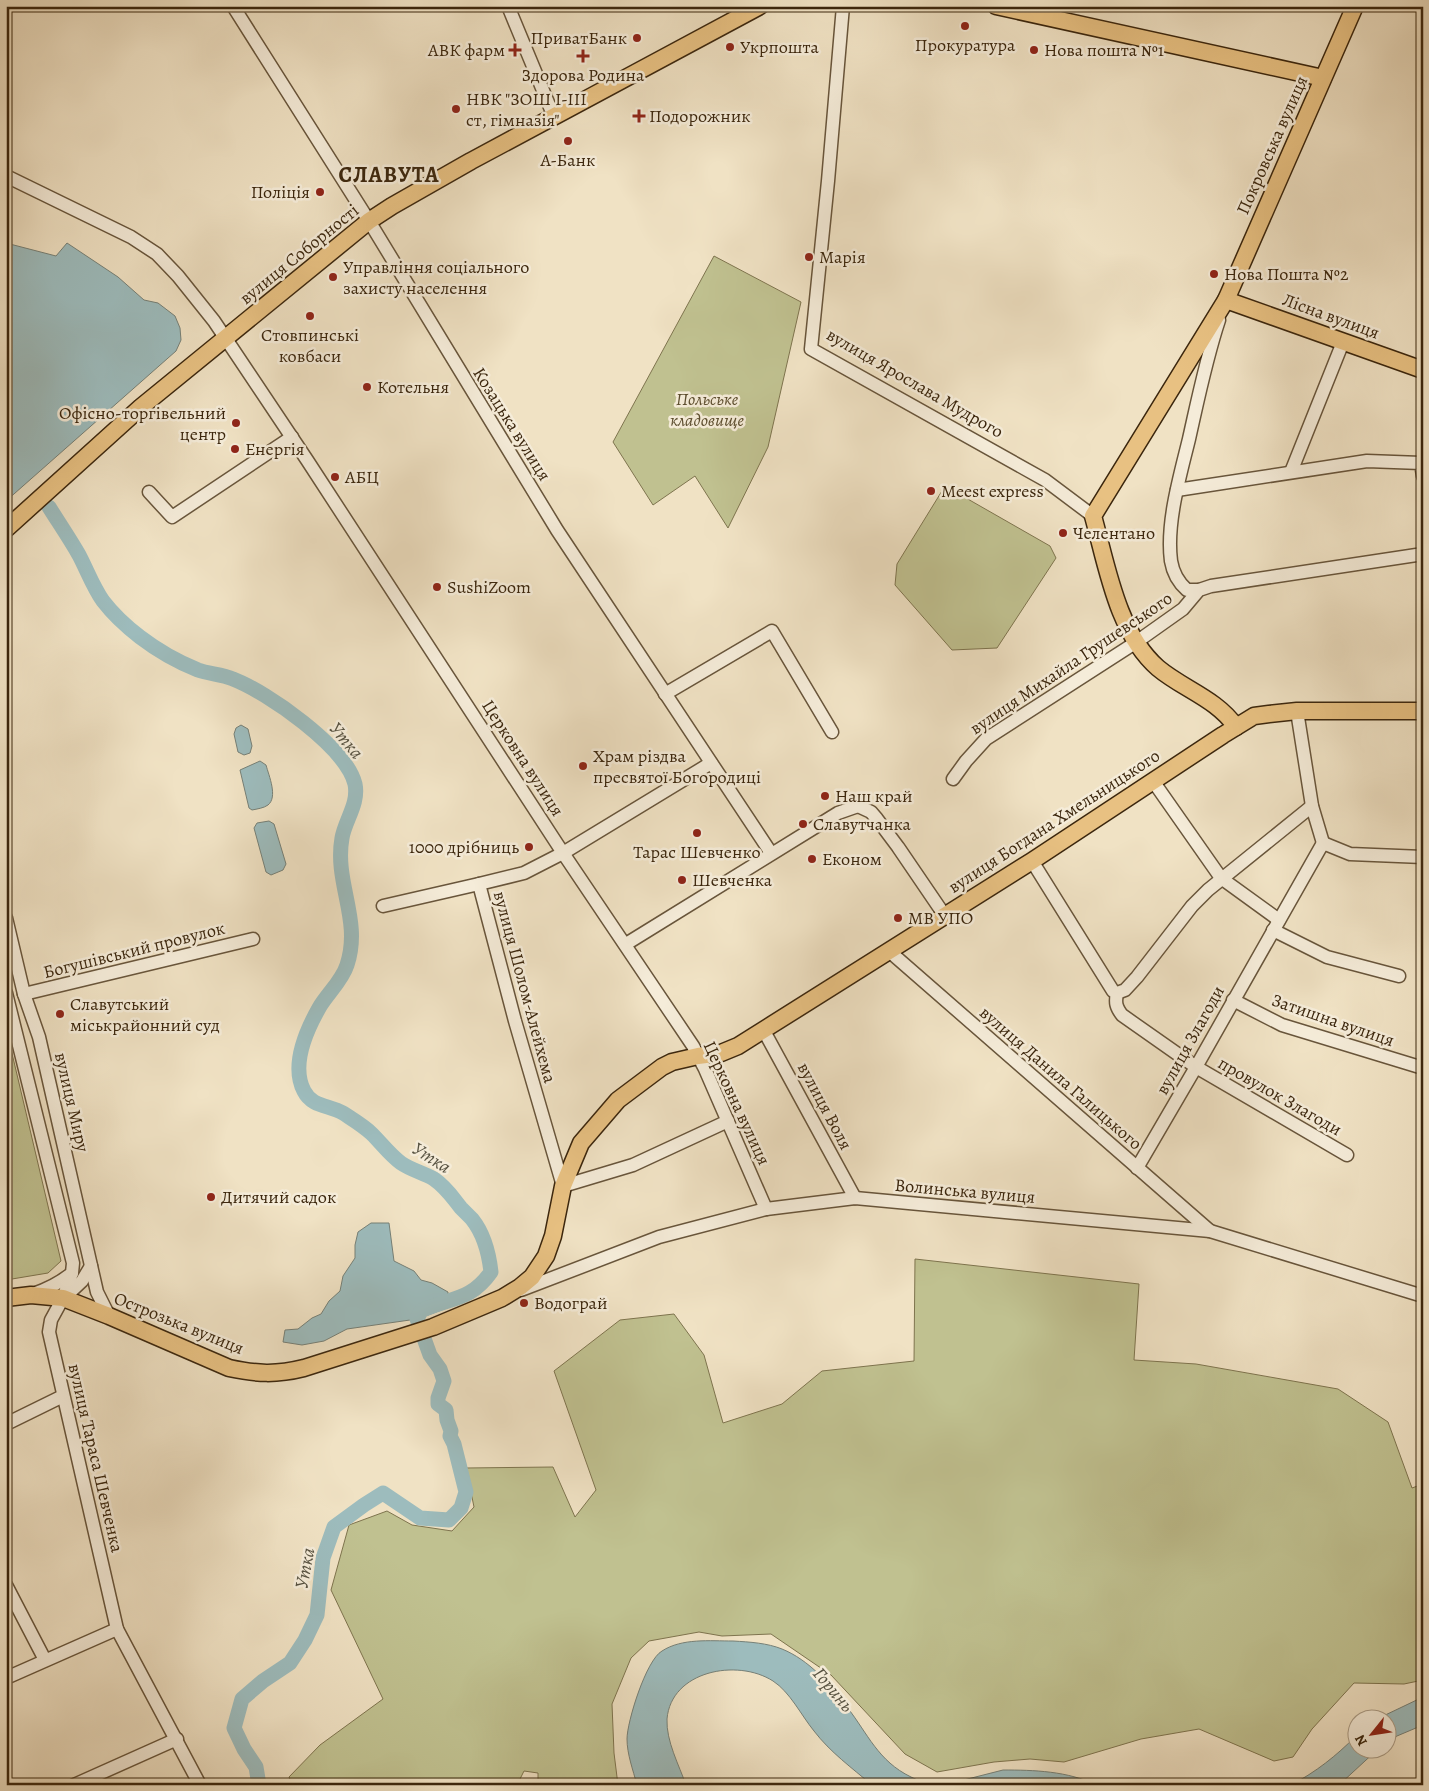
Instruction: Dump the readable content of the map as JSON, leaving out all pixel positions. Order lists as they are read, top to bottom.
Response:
{
  "streets": {
    "main road": [
      "Покровська вулиця",
      "вулиця Соборності",
      "Лісна вулиця",
      "вулиця Богдана Хмельницького",
      "Острозька вулиця"
    ],
    "street": [
      "вулиця Ярослава Мудрого",
      "Козацька вулиця",
      "вулиця Михайла Грушевського",
      "Церковна вулиця",
      "Богушівський провулок",
      "вулиця Шолом-Алейхема",
      "Затишна вулиця",
      "вулиця Злагоди",
      "вулиця Данила Галицького",
      "провулок Злагоди",
      "вулиця Миру",
      "вулиця Воля",
      "Волинська вулиця",
      "вулиця Тараса Шевченка"
    ]
  },
  "crossings": [
    ["Покровська вулиця", "Лісна вулиця"],
    ["Покровська вулиця", "вулиця Ярослава Мудрого"],
    ["Покровська вулиця", "вулиця Михайла Грушевського"],
    ["вулиця Соборності", "Козацька вулиця"],
    ["вулиця Соборності", "Церковна вулиця"],
    ["Козацька вулиця", "вулиця Шолом-Алейхема"],
    ["Церковна вулиця", "вулиця Богдана Хмельницького"],
    ["Церковна вулиця", "вулиця Шолом-Алейхема"],
    ["Церковна вулиця", "Волинська вулиця"],
    ["вулиця Богдана Хмельницького", "вулиця Шолом-Алейхема"],
    ["вулиця Богдана Хмельницького", "вулиця Данила Галицького"],
    ["вулиця Богдана Хмельницького", "вулиця Воля"],
    ["вулиця Богдана Хмельницького", "Волинська вулиця"],
    ["вулиця Богдана Хмельницького", "Острозька вулиця"],
    ["Богушівський провулок", "вулиця Миру"],
    ["Затишна вулиця", "вулиця Злагоди"],
    ["вулиця Злагоди", "вулиця Данила Галицького"],
    ["вулиця Злагоди", "провулок Злагоди"],
    ["вулиця Данила Галицького", "Волинська вулиця"],
    ["вулиця Миру", "Острозька вулиця"],
    ["вулиця Миру", "вулиця Тараса Шевченка"],
    ["вулиця Воля", "Волинська вулиця"],
    ["Острозька вулиця", "вулиця Тараса Шевченка"]
  ],
  "districts": ["СЛАВУТА"],
  "water": ["Утка", "Горинь"],
  "parks": ["Польське кладовище"],
  "places": {
    "other": [
      "Прокуратура",
      "ПриватБанк",
      "Укрпошта",
      "Нова пошта №1",
      "НВК \"ЗОШ І-ІІІ ст, гімназія\"",
      "А-Банк",
      "Поліція",
      "Марія",
      "Нова Пошта №2",
      "Управління соціального захисту населення",
      "Стовпинські ковбаси",
      "Котельня",
      "Офісно-торгівельний центр",
      "Енергія",
      "АБЦ",
      "Meest express",
      "Челентано",
      "SushiZoom",
      "Храм різдва пресвятої Богородиці",
      "Наш край",
      "Славутчанка",
      "Тарас Шевченко",
      "1000 дрібниць",
      "Економ",
      "Шевченка",
      "МВ УПО",
      "Славутський міськрайонний суд",
      "Дитячий садок",
      "Водограй"
    ],
    "health": ["АВК фарм", "Здорова Родина", "Подорожник"]
  },
  "north": "bottom left"
}
